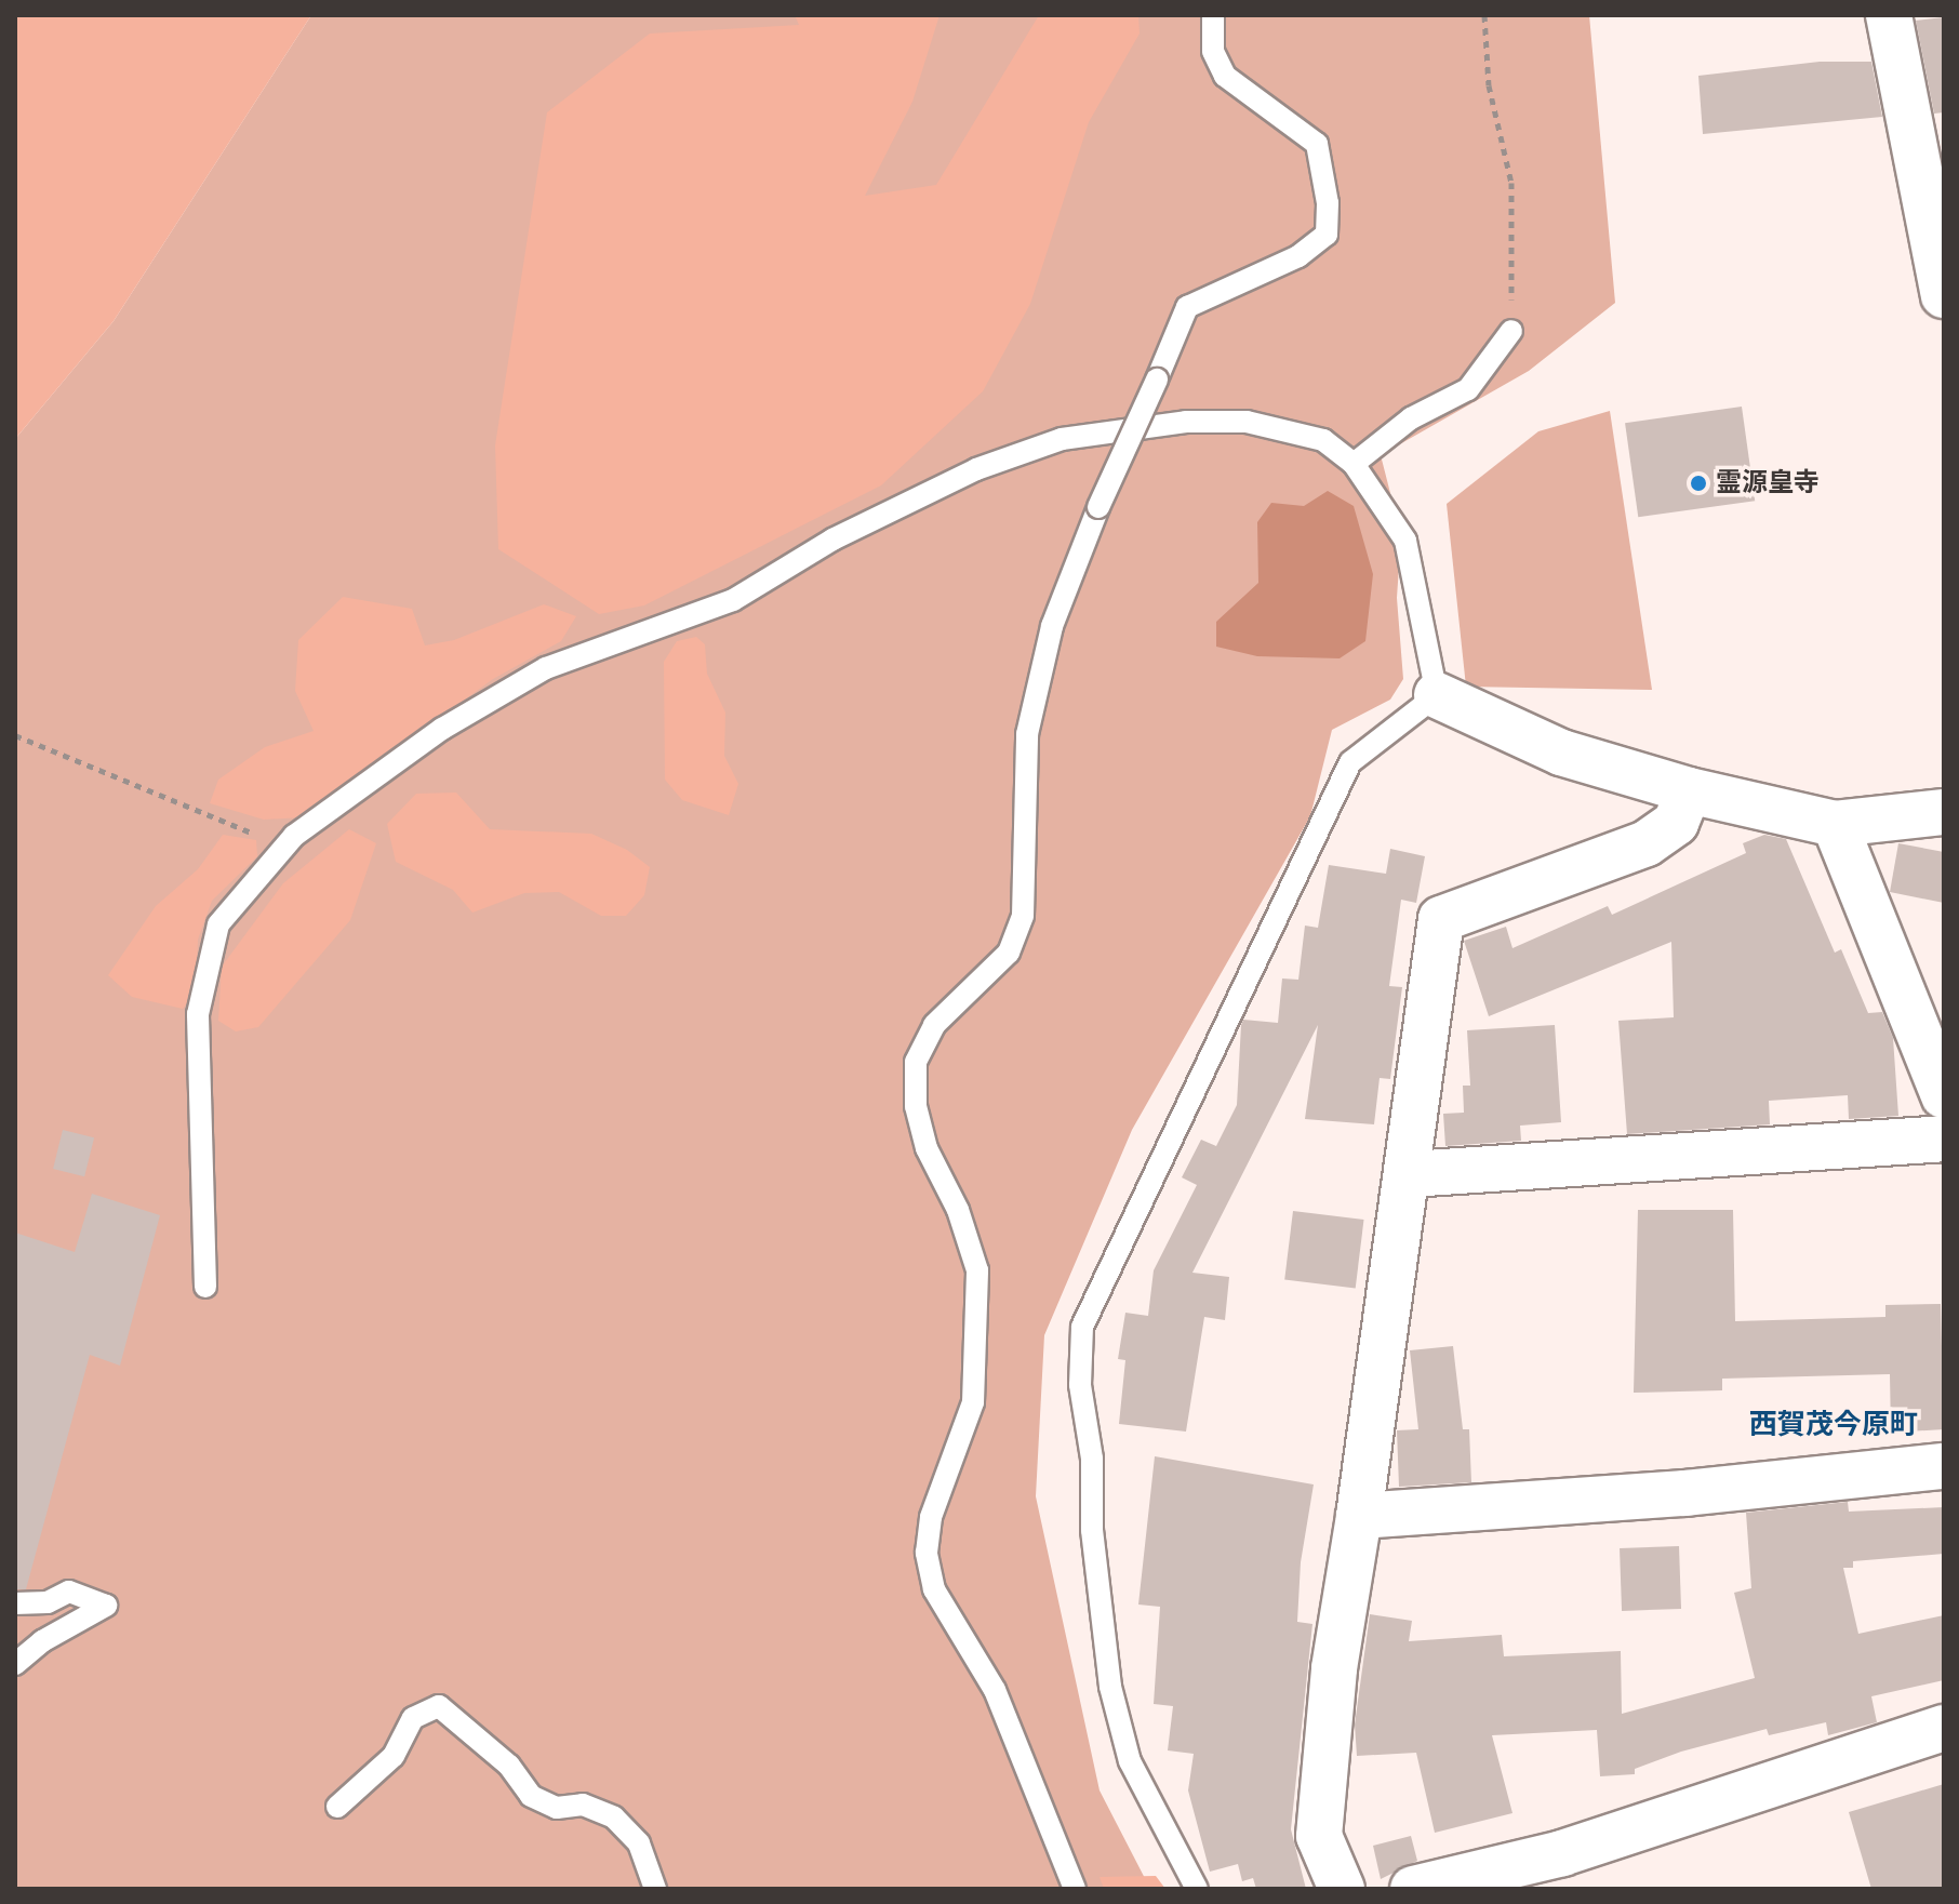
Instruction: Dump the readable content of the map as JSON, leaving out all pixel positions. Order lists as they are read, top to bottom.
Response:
{
  "districts": ["西賀茂今原町"],
  "places": ["霊源皇寺"]
}
